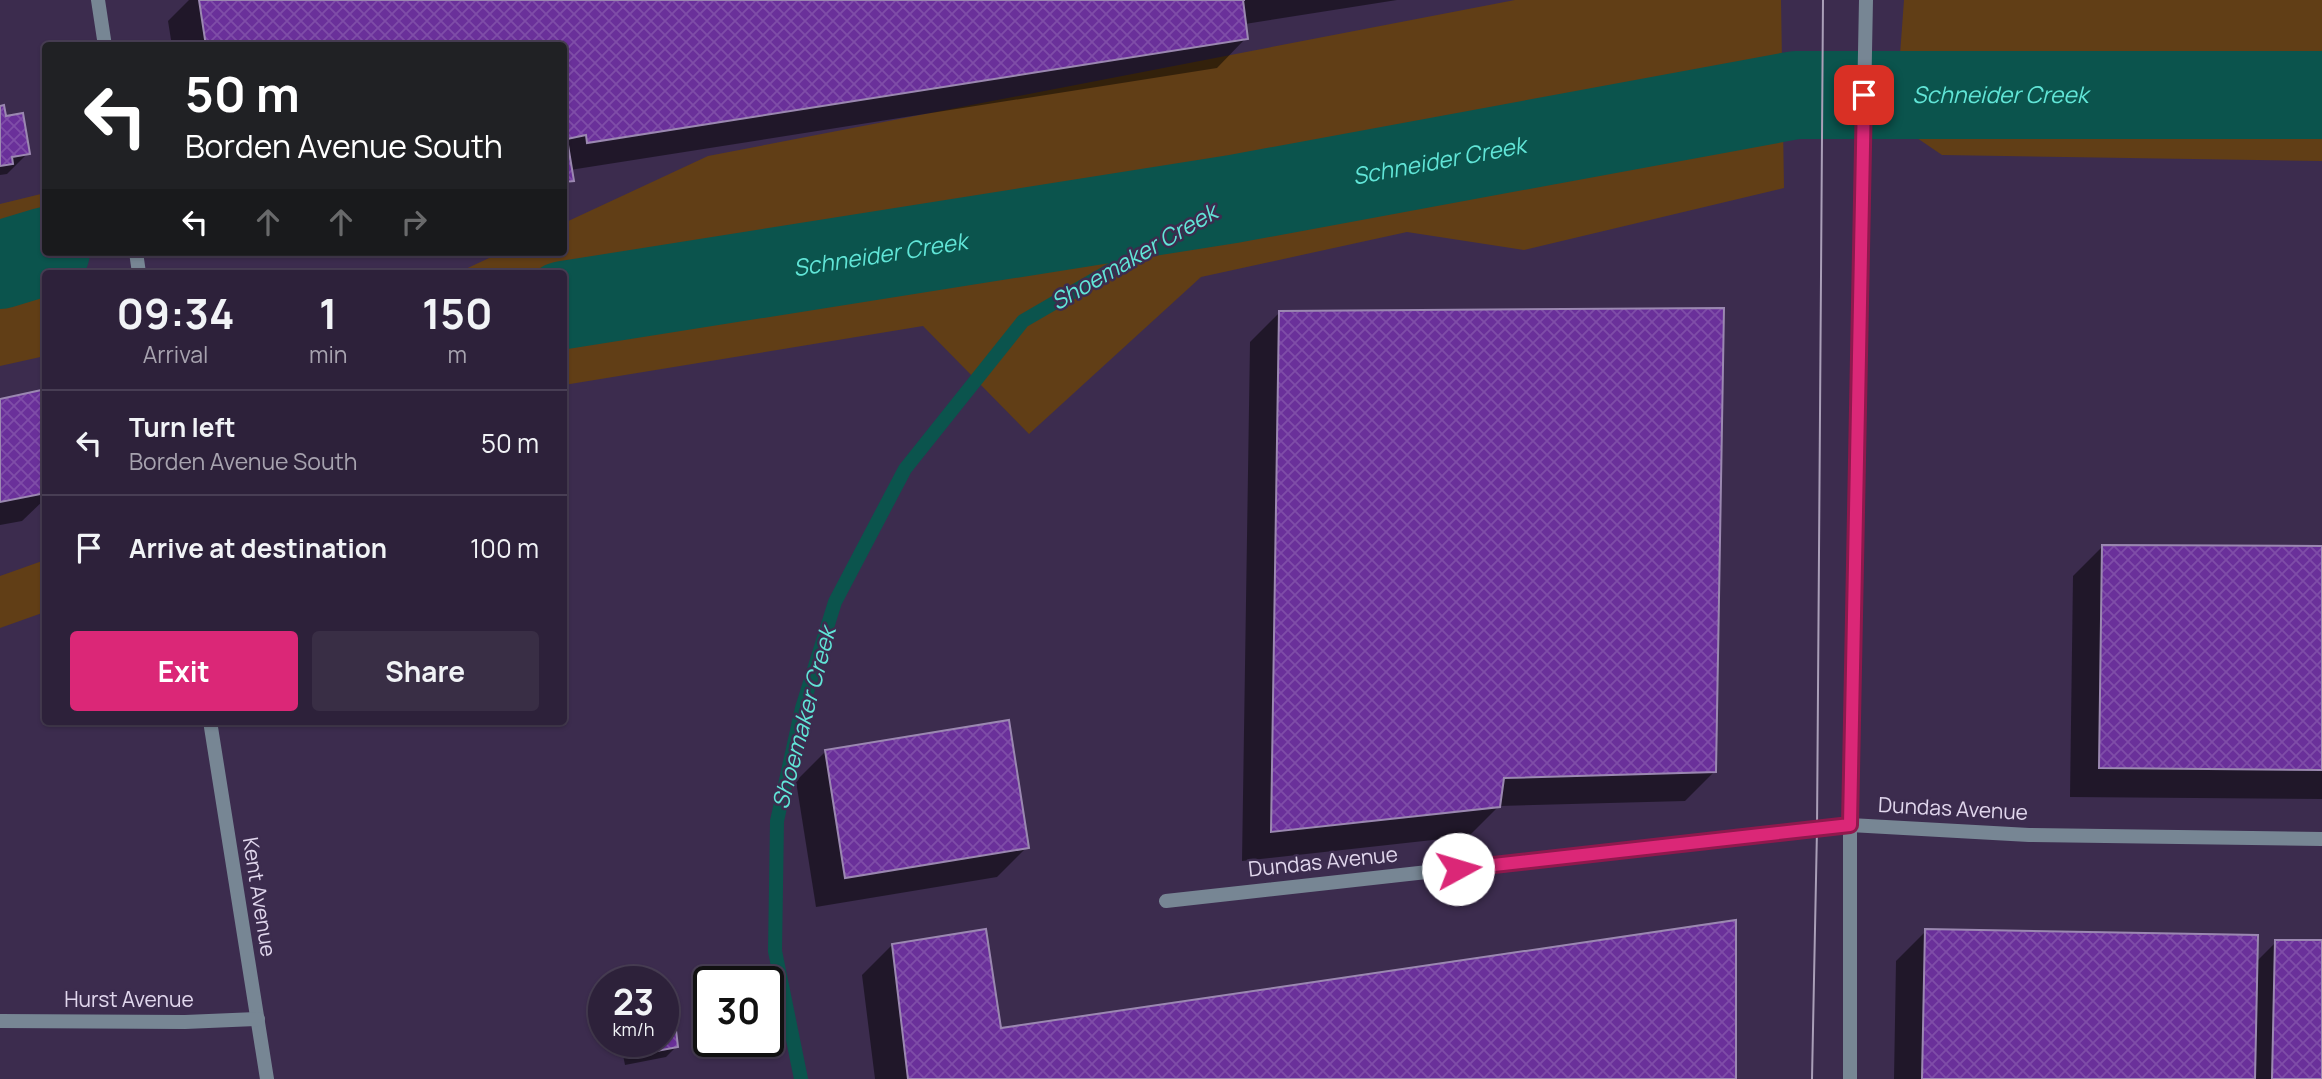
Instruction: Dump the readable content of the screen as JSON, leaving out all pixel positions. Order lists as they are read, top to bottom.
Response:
{
  "streets": {
    "street": ["Dundas Avenue", "Kent Avenue", "Hurst Avenue"]
  },
  "crossings": [
    ["Kent Avenue", "Hurst Avenue"]
  ],
  "water": ["Schneider Creek", "Shoemaker Creek"],
  "page": {
    "turn": ["50 m", "Borden Avenue South"],
    "eta": [
      "09:34",
      "Arrival",
      "1",
      "min",
      "150",
      "m"
    ],
    "list": [
      {
        "name": "Turn left",
        "note": "Borden Avenue South",
        "value": "50 m"
      },
      {
        "name": "Arrive at destination",
        "value": "100 m"
      }
    ],
    "buttons": ["Exit", "Share"],
    "speed": "23 km/h",
    "limit": "30"
  }
}
